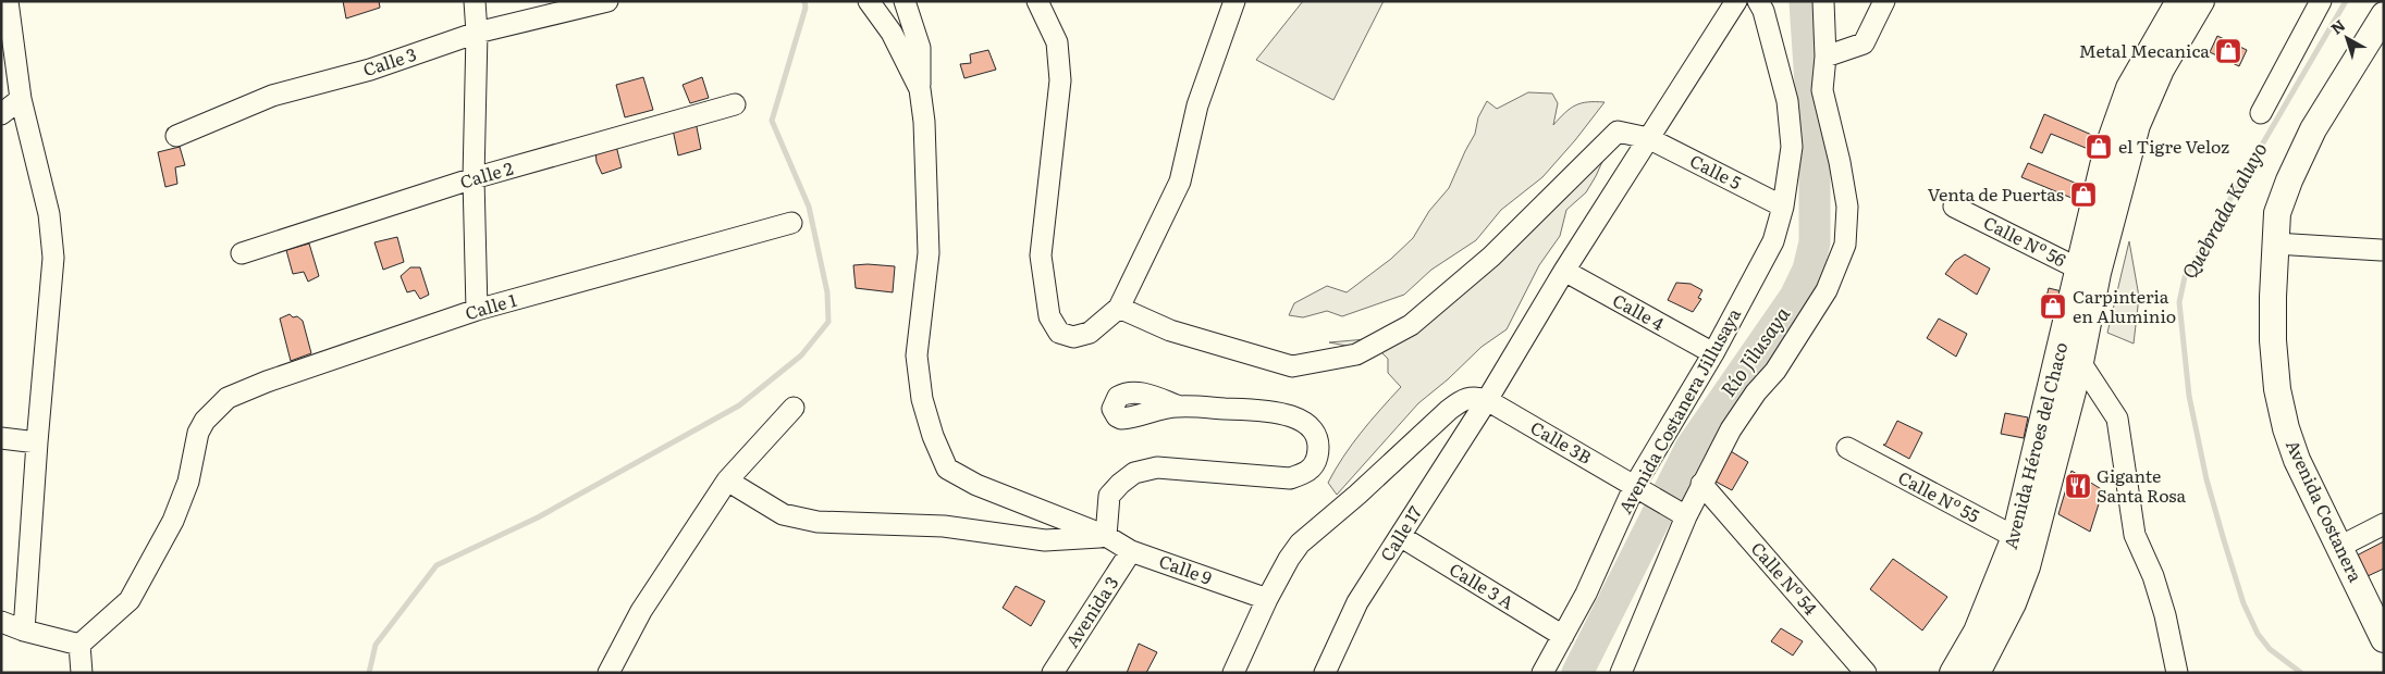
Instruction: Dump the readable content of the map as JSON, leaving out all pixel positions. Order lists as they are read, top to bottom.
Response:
{
  "streets": {
    "main road": ["Avenida Héroes del Chaco", "Avenida Costanera"],
    "street": [
      "Calle 3",
      "Calle 5",
      "Calle 2",
      "Calle Nº 56",
      "Calle 1",
      "Calle 4",
      "Avenida Costanera Jillusaya",
      "Calle 3B",
      "Calle Nº 55",
      "Calle 17",
      "Calle 9",
      "Calle Nº 54",
      "Calle 3 A",
      "Avenida 3"
    ]
  },
  "crossings": [
    ["Calle 5", "Avenida Costanera Jillusaya"],
    ["Calle 5", "Calle 17"],
    ["Calle 4", "Avenida Costanera Jillusaya"],
    ["Calle 4", "Calle 17"],
    ["Avenida Costanera Jillusaya", "Calle 3B"],
    ["Avenida Costanera Jillusaya", "Calle 3 A"],
    ["Calle 3B", "Calle 17"],
    ["Avenida Héroes del Chaco", "Calle Nº 55"],
    ["Calle 17", "Calle 3 A"],
    ["Calle 9", "Avenida 3"]
  ],
  "water": ["Quebrada Kaluyo", "Río Jilusaya"],
  "places": {
    "shop": [
      "Metal Mecanica",
      "el Tigre Veloz",
      "Venta de Puertas",
      "Carpinteria en Aluminio"
    ],
    "restaurant": ["Gigante Santa Rosa"]
  },
  "north": "top left"
}
